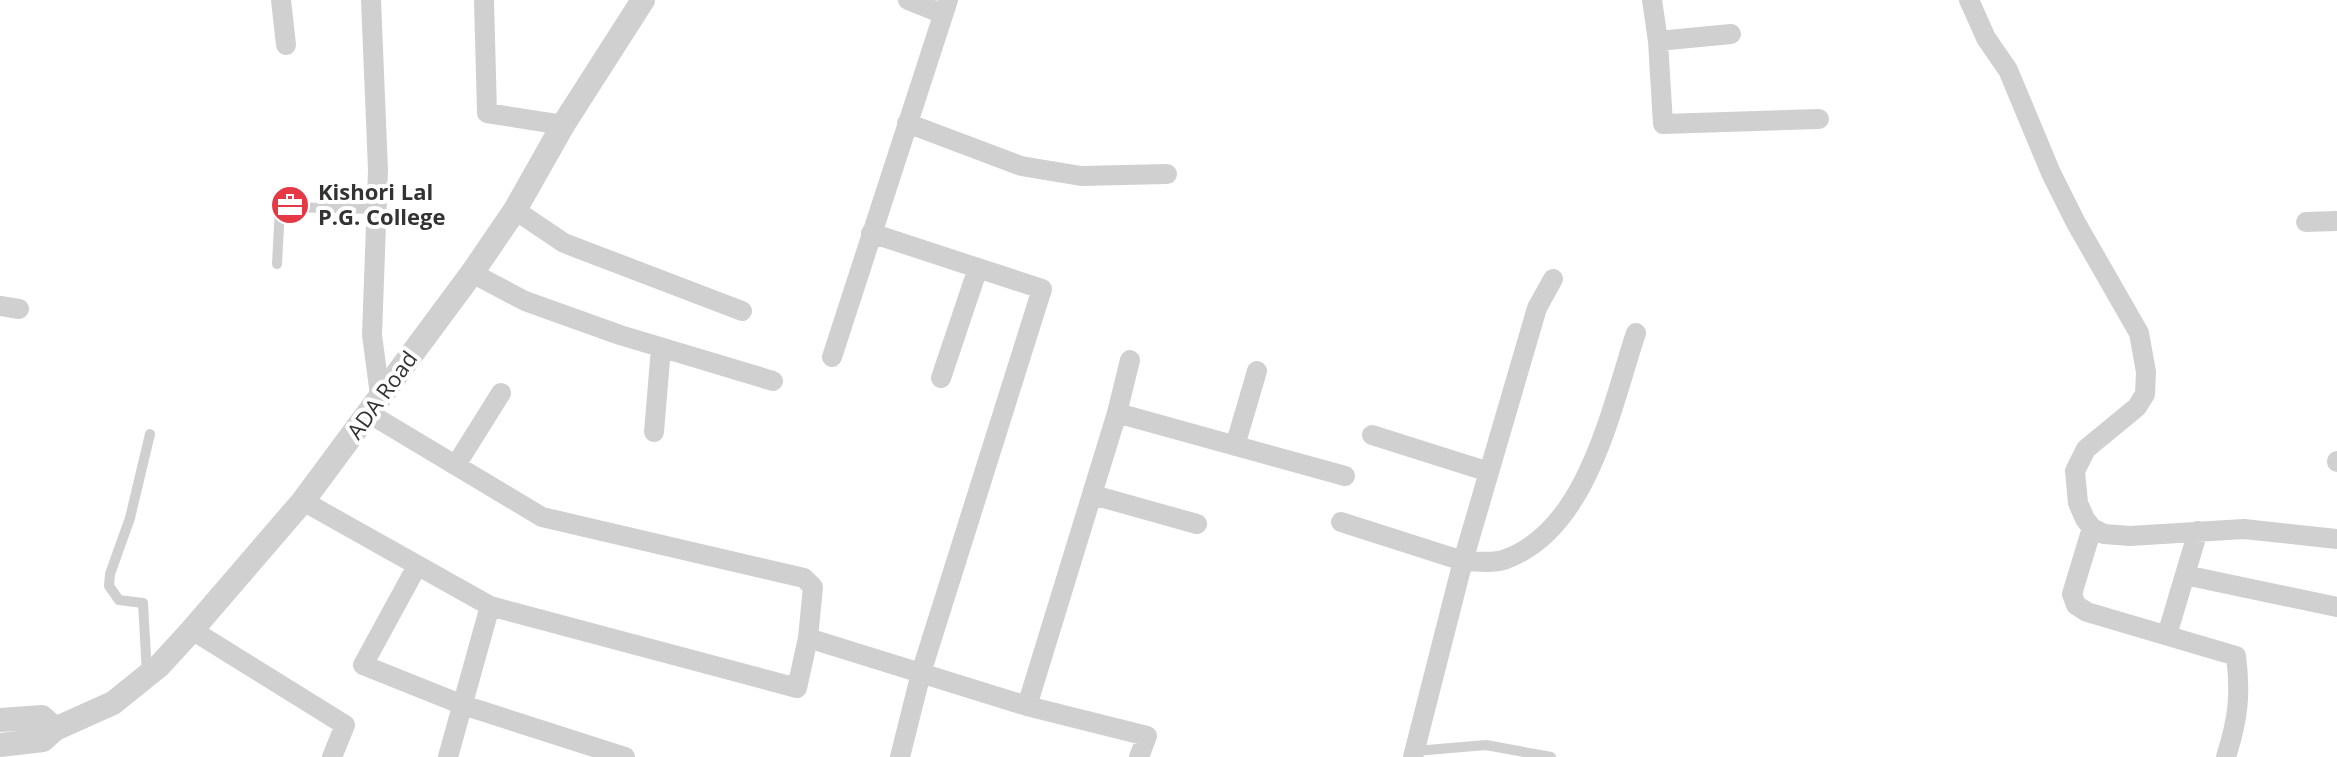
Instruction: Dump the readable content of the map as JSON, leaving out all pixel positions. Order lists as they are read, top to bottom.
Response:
{
  "streets": {
    "street": ["ADA Road"]
  },
  "places": {
    "office": ["Kishori Lal P.G. College"]
  }
}
